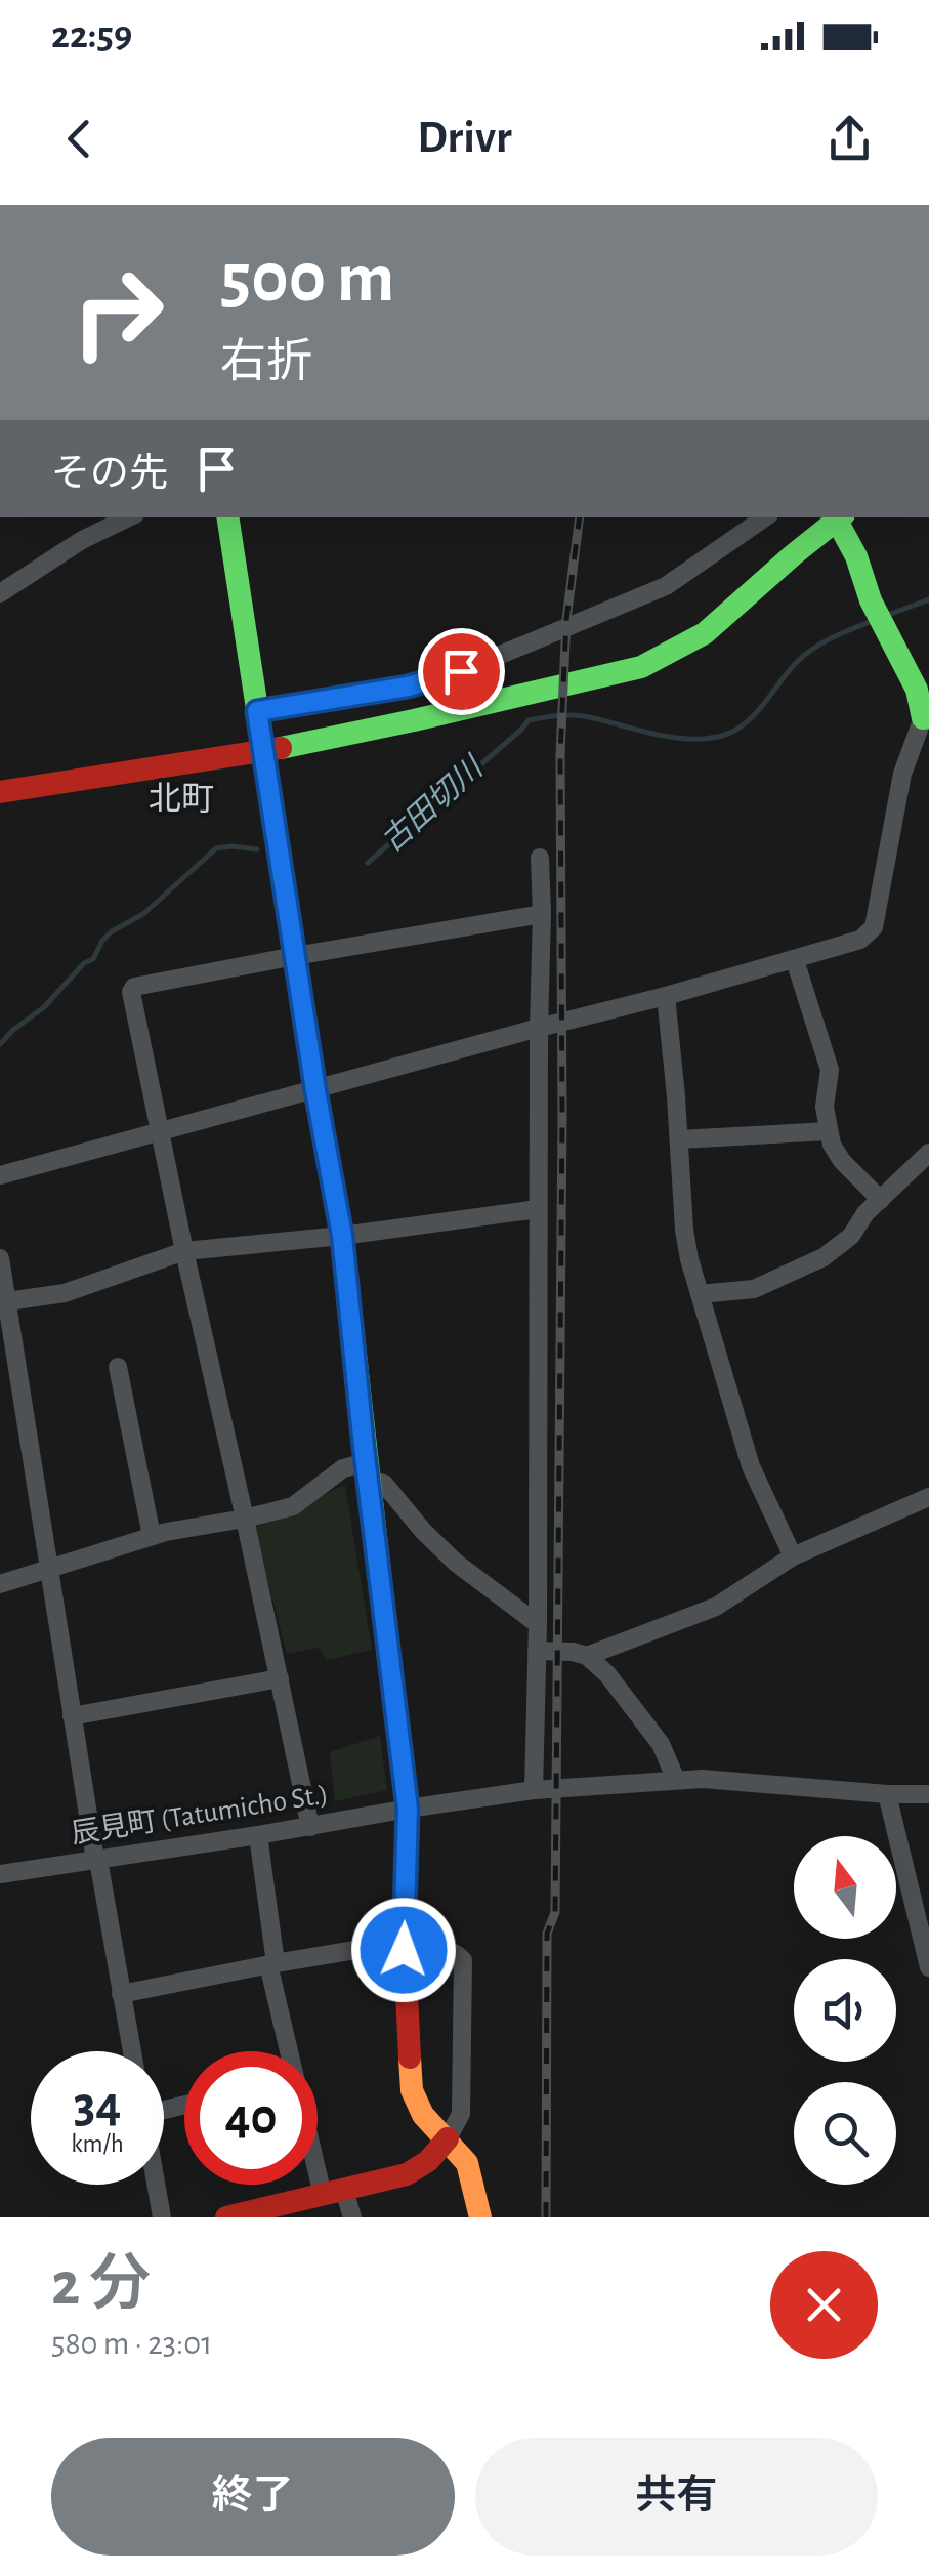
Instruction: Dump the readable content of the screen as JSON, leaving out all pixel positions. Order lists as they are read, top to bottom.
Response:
{
  "streets": {
    "street": ["辰見町 (Tatumicho St.)"]
  },
  "districts": ["北町"],
  "water": ["古田切川"],
  "north": "top",
  "page": {
    "status": "22:59",
    "header": "Drivr",
    "turn": ["500 m", "右折"],
    "then": "その先",
    "speed": "34 km/h",
    "limit": "40",
    "heading": ["2 分", "580 m · 23:01"],
    "buttons": ["終了", "共有"]
  }
}
